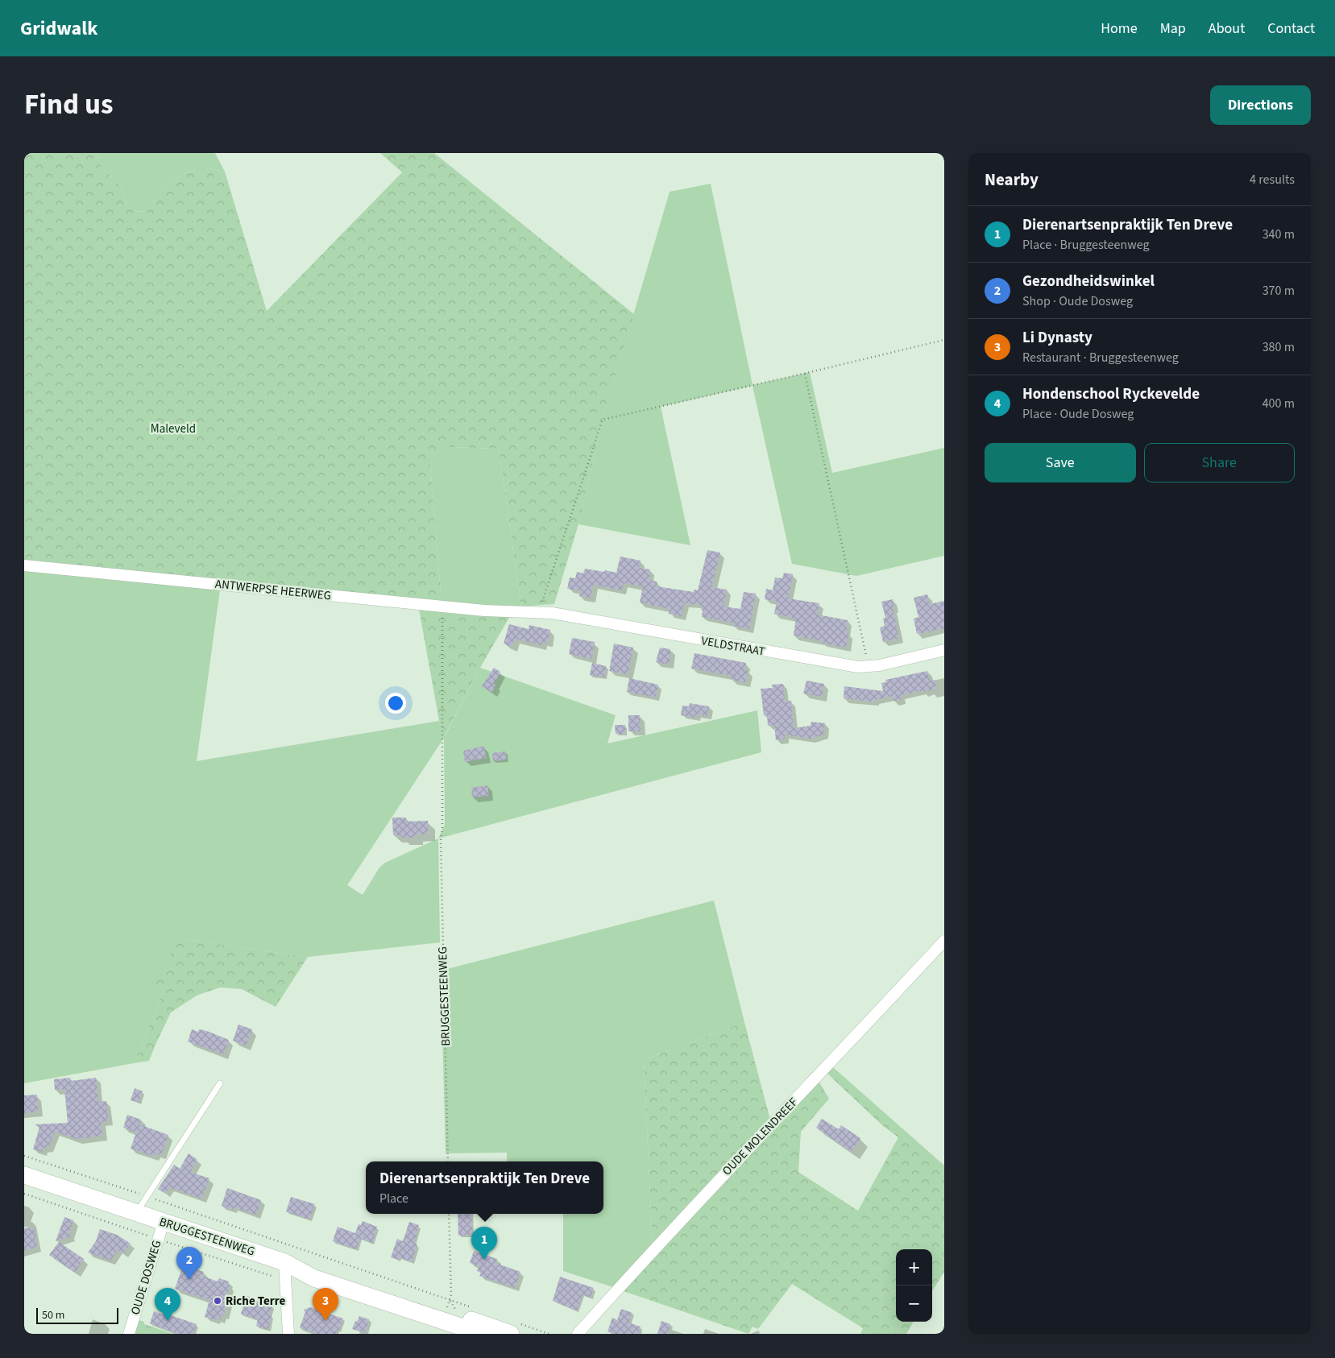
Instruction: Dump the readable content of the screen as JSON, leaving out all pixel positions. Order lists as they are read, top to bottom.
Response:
{
  "streets": {
    "main road": ["BRUGGESTEENWEG"],
    "street": [
      "ANTWERPSE HEERWEG",
      "VELDSTRAAT",
      "OUDE MOLENDREEF",
      "OUDE DOSWEG"
    ]
  },
  "crossings": [
    ["ANTWERPSE HEERWEG", "VELDSTRAAT"],
    ["ANTWERPSE HEERWEG", "BRUGGESTEENWEG"],
    ["BRUGGESTEENWEG", "OUDE DOSWEG"]
  ],
  "parks": ["Maleveld"],
  "places": ["Riche Terre"],
  "scale_bar": "50 m",
  "page": {
    "header": "Gridwalk",
    "nav": [
      "Home",
      "Map",
      "About",
      "Contact"
    ],
    "title": "Find us",
    "buttons": [
      "Directions",
      ["Save", "Share"]
    ],
    "heading": ["Nearby", "4 results"],
    "list": [
      {
        "mark": "1",
        "name": "Dierenartsenpraktijk Ten Dreve",
        "note": "Place · Bruggesteenweg",
        "value": "340 m"
      },
      {
        "mark": "2",
        "name": "Gezondheidswinkel",
        "note": "Shop · Oude Dosweg",
        "value": "370 m"
      },
      {
        "mark": "3",
        "name": "Li Dynasty",
        "note": "Restaurant · Bruggesteenweg",
        "value": "380 m"
      },
      {
        "mark": "4",
        "name": "Hondenschool Ryckevelde",
        "note": "Place · Oude Dosweg",
        "value": "400 m"
      }
    ],
    "popup": ["Dierenartsenpraktijk Ten Dreve", "Place"],
    "pins": [
      "1",
      "2",
      "3",
      "4"
    ],
    "map_buttons": ["+", "−"],
    "scale": "50 m"
  }
}
